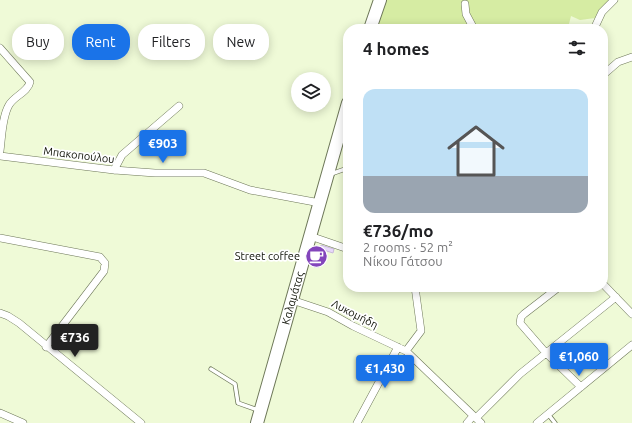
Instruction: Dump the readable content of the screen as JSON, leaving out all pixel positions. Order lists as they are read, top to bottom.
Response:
{
  "streets": {
    "main road": ["Καλαμάτας"],
    "street": ["Μπακοπούλου", "Λυκομήδη"]
  },
  "crossings": [
    ["Μπακοπούλου", "Καλαμάτας"],
    ["Καλαμάτας", "Λυκομήδη"]
  ],
  "places": {
    "cafe": ["Street coffee"]
  },
  "page": {
    "chip": [
      "Buy",
      "Rent",
      "Filters",
      "New"
    ],
    "heading": "4 homes",
    "list": [
      {
        "name": "€736/mo",
        "note": "2 rooms · 52 m² · Νίκου Γάτσου"
      }
    ],
    "price": [
      "€903",
      "€736",
      "€1,060",
      "€1,430"
    ]
  }
}
